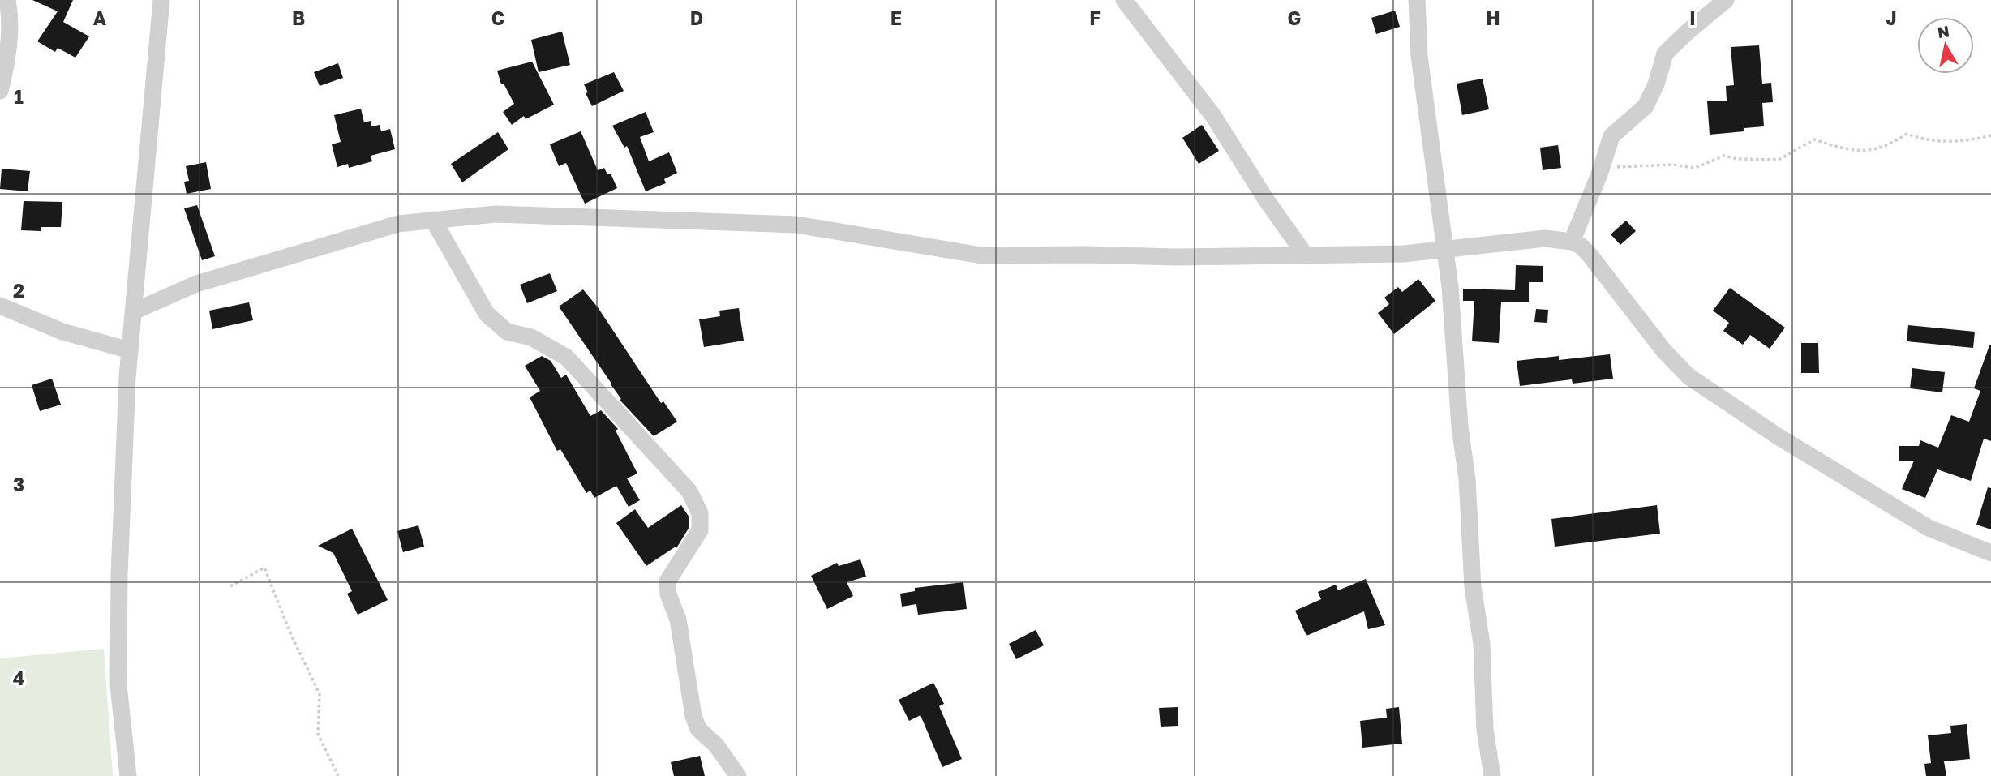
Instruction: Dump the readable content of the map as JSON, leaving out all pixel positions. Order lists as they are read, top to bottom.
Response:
{
  "north": "top",
  "grid": {
    "columns": [
      "A",
      "B",
      "C",
      "D",
      "E",
      "F",
      "G",
      "H",
      "I",
      "J"
    ],
    "rows": [
      "1",
      "2",
      "3",
      "4"
    ]
  }
}
